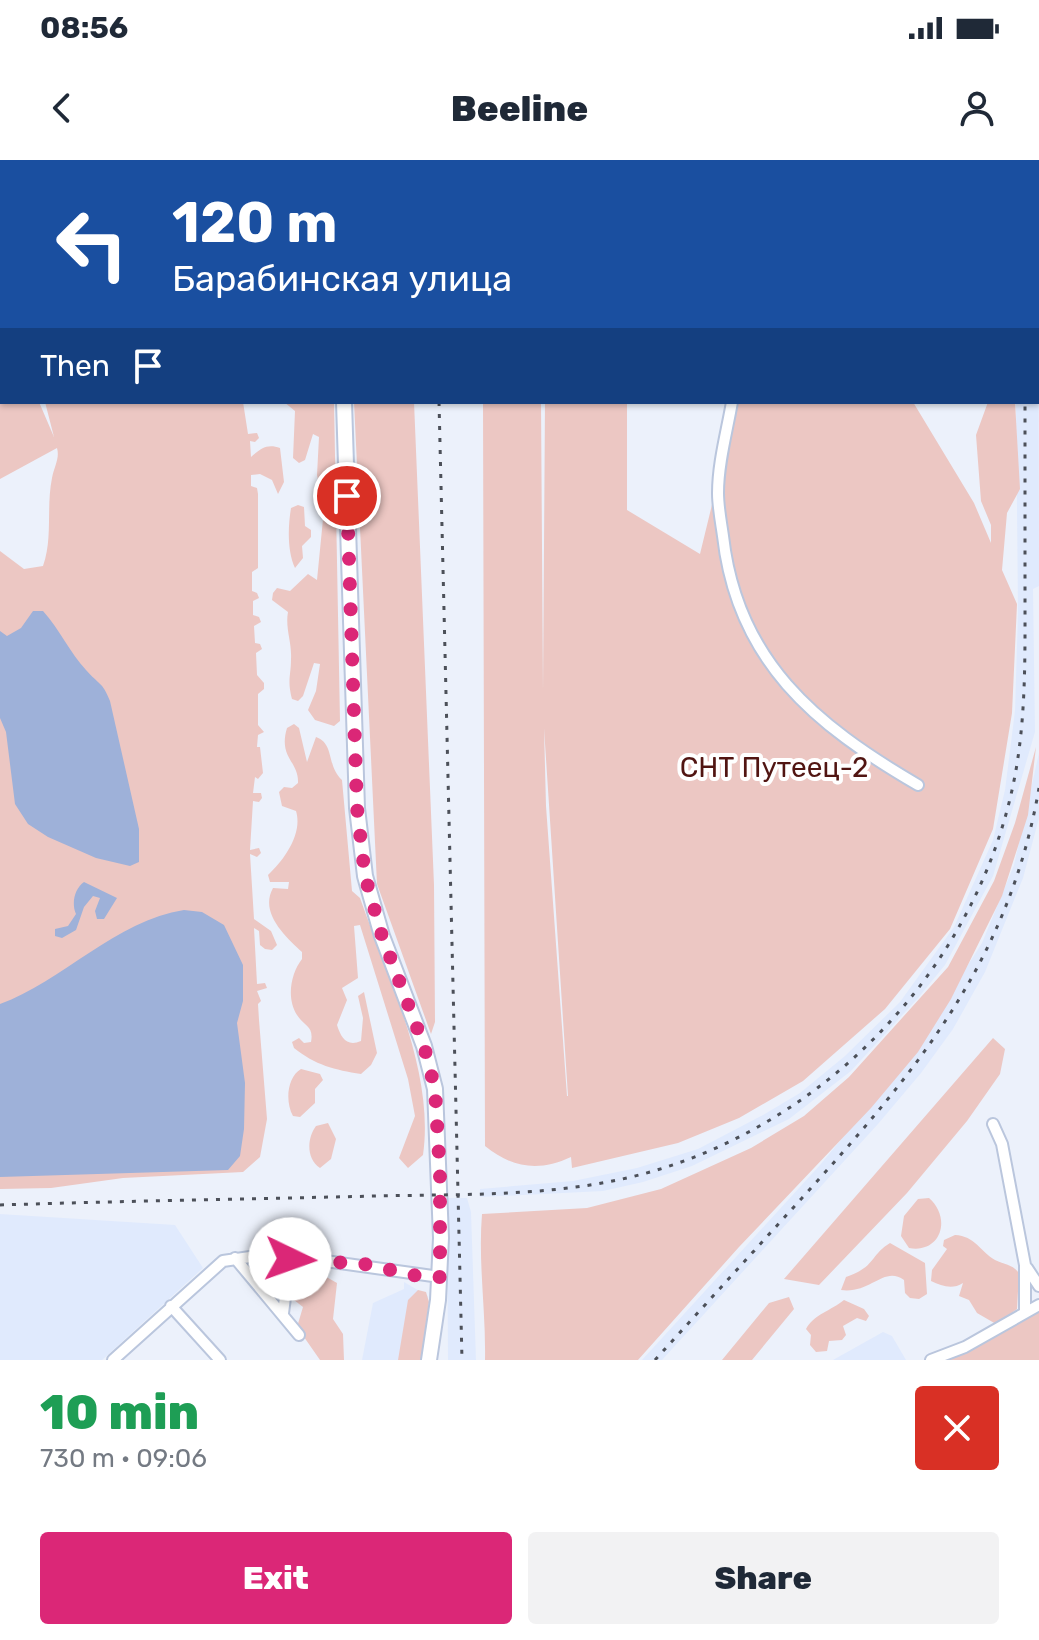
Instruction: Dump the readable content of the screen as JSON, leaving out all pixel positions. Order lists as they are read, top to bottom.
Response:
{
  "parks": ["СНТ Путеец-2"],
  "page": {
    "status": "08:56",
    "header": "Beeline",
    "turn": ["120 m", "Барабинская улица"],
    "then": "Then",
    "heading": ["10 min", "730 m · 09:06"],
    "buttons": ["Exit", "Share"]
  }
}
